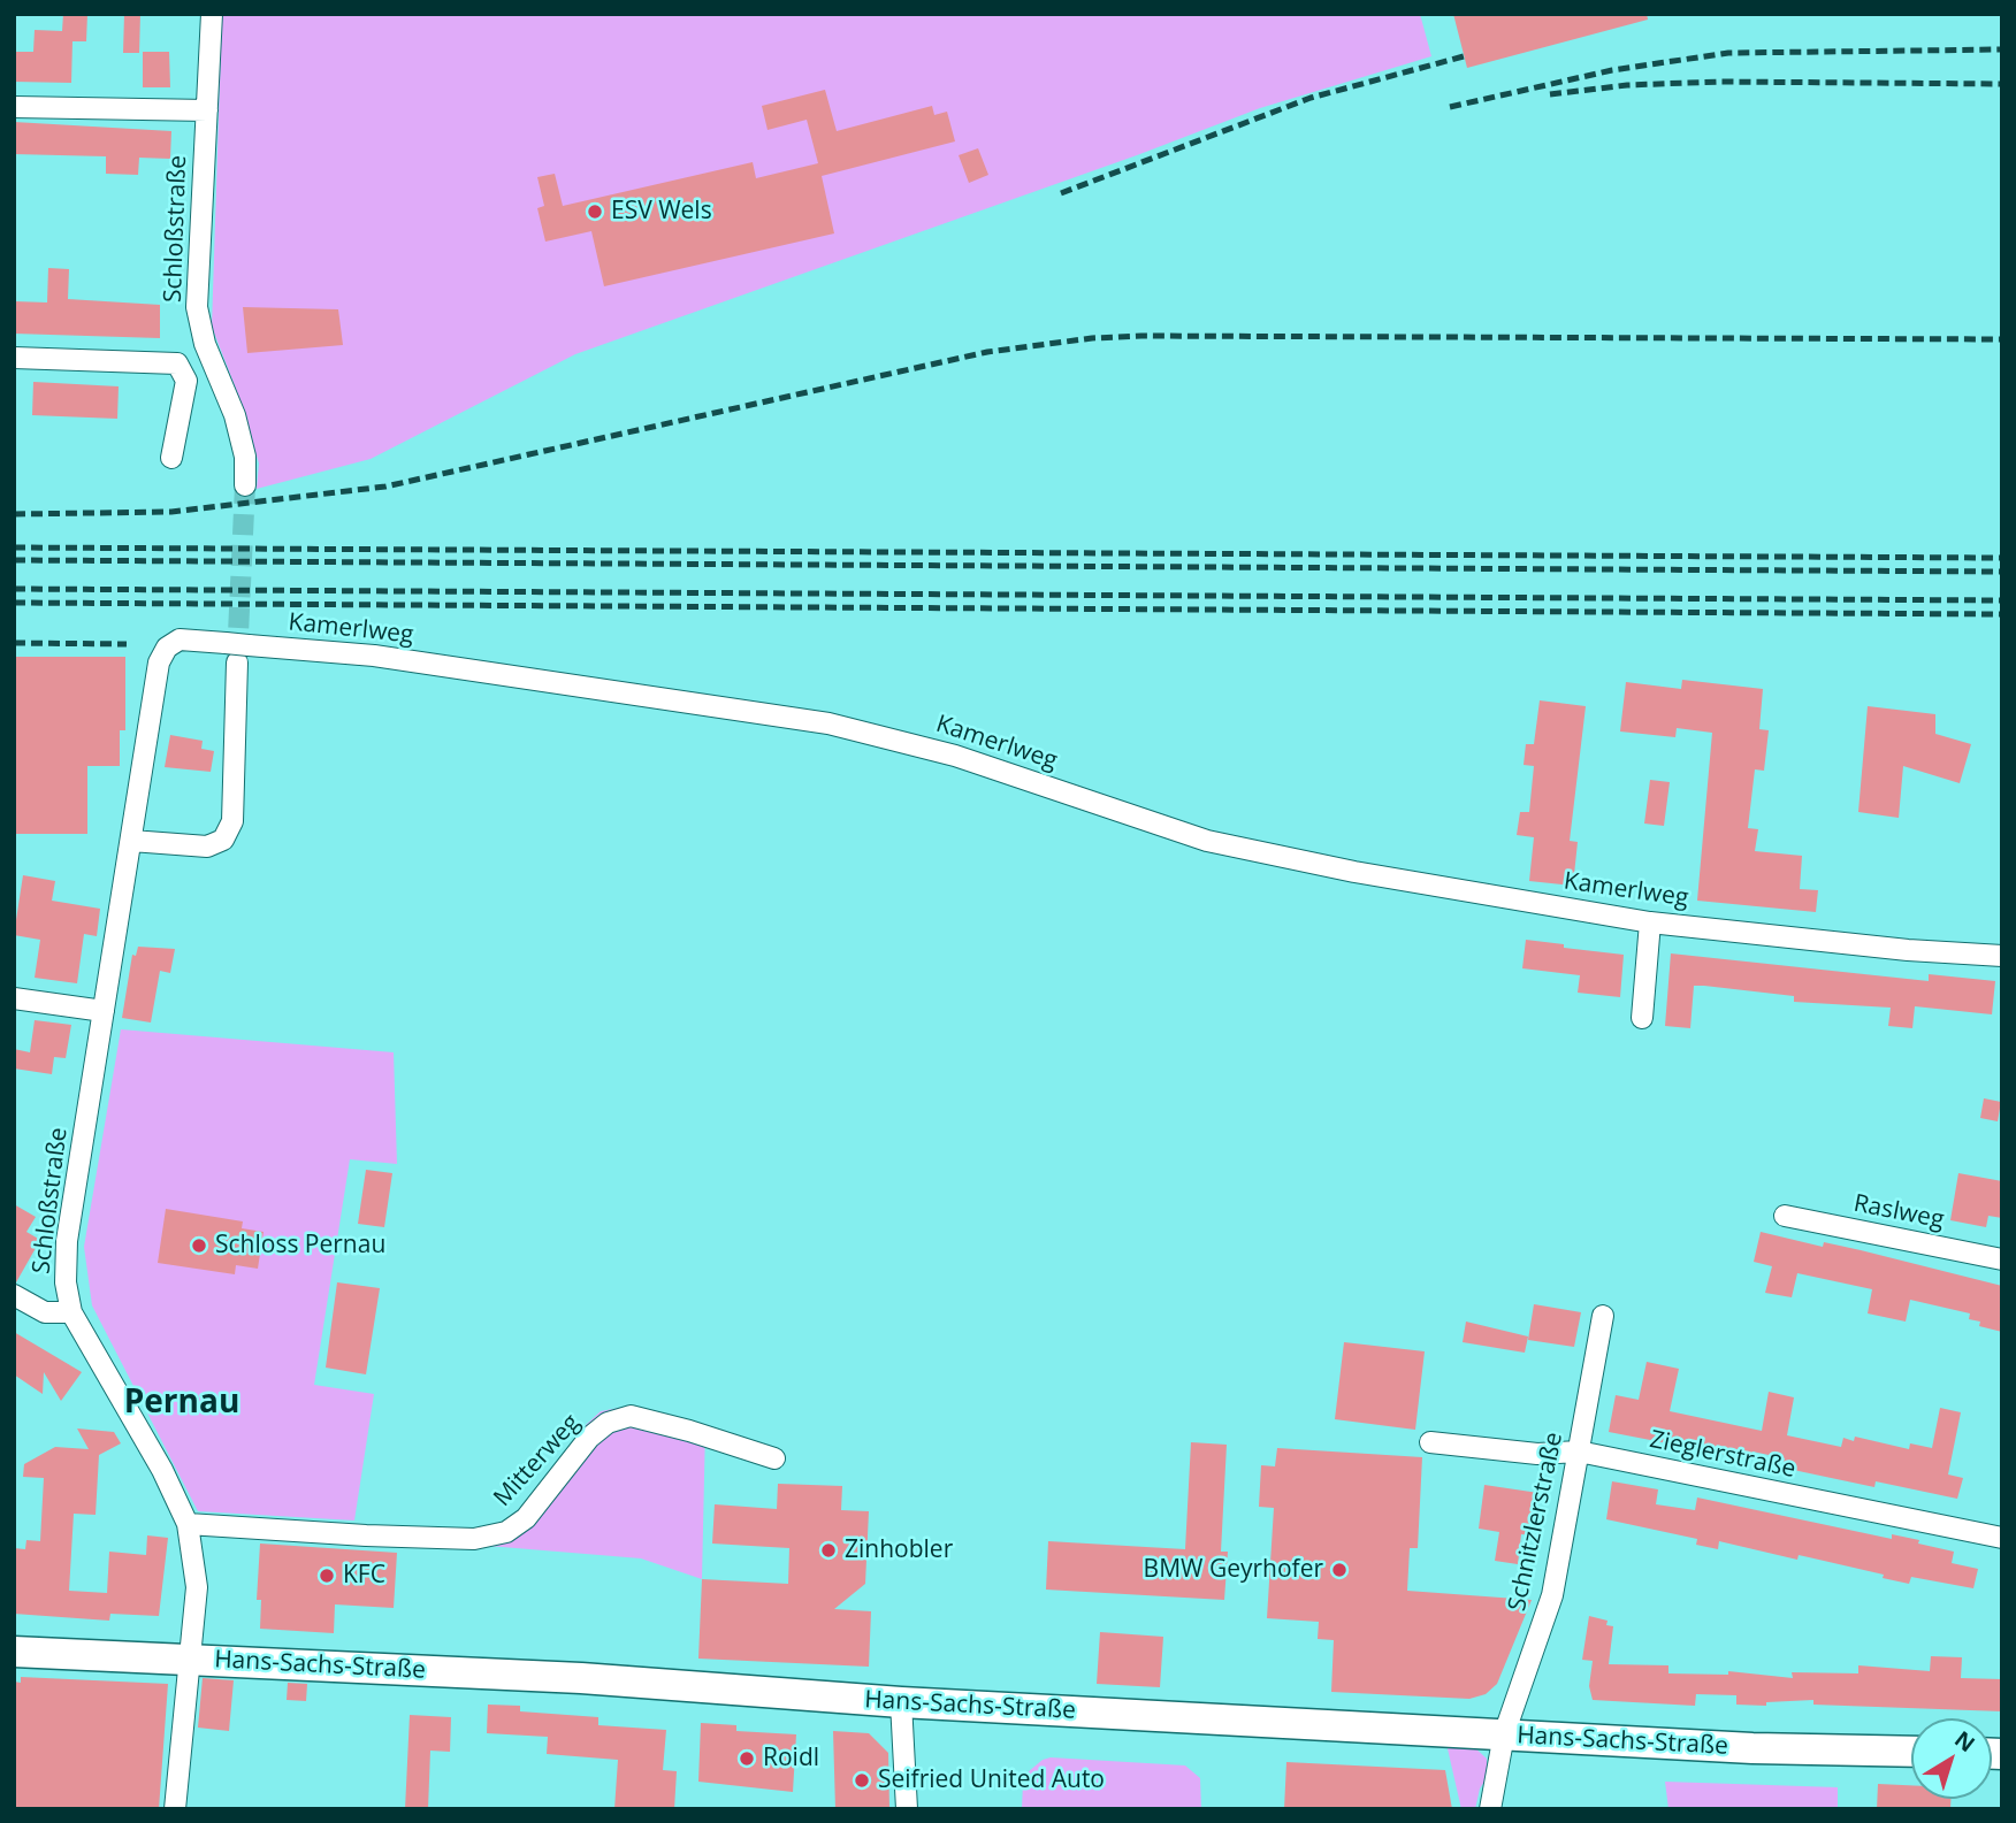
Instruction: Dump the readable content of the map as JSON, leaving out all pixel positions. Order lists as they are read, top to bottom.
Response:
{
  "streets": {
    "main road": ["Hans-Sachs-Straße"],
    "street": [
      "Schloßstraße",
      "Kamerlweg",
      "Raslweg",
      "Zieglerstraße",
      "Mitterweg",
      "Schnitzlerstraße"
    ]
  },
  "crossings": [
    ["Schloßstraße", "Kamerlweg"],
    ["Schloßstraße", "Mitterweg"],
    ["Schloßstraße", "Hans-Sachs-Straße"],
    ["Zieglerstraße", "Schnitzlerstraße"],
    ["Schnitzlerstraße", "Hans-Sachs-Straße"]
  ],
  "districts": ["Pernau"],
  "places": [
    "ESV Wels",
    "Schloss Pernau",
    "Zinhobler",
    "BMW Geyrhofer",
    "KFC",
    "Roidl",
    "Seifried United Auto"
  ],
  "north": "top right"
}
